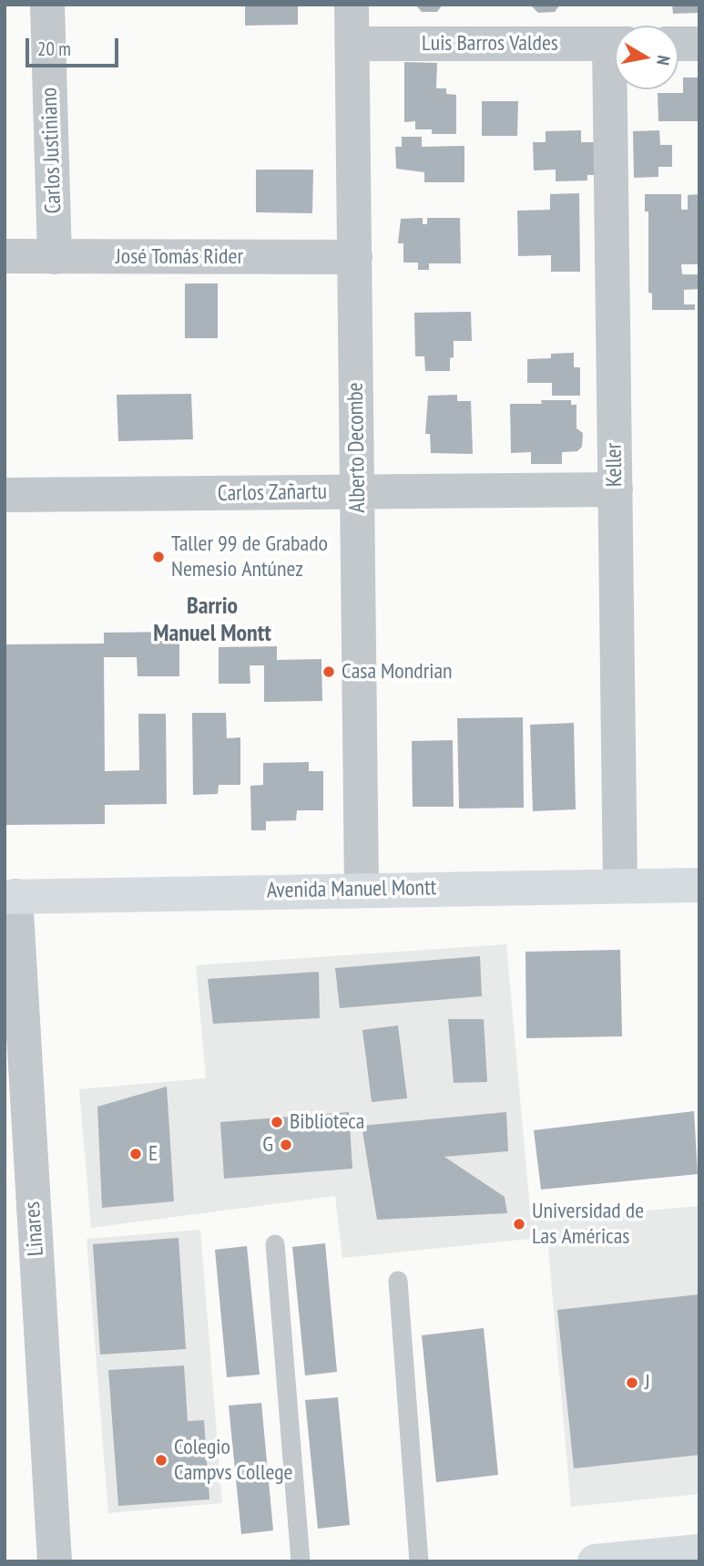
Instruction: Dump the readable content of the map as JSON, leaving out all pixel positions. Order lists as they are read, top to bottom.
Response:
{
  "streets": {
    "main road": ["Avenida Manuel Montt"],
    "street": [
      "Luis Barros Valdes",
      "Carlos Justiniano",
      "José Tomás Rider",
      "Alberto Decombe",
      "Keller",
      "Carlos Zañartu",
      "Linares"
    ]
  },
  "crossings": [
    ["Luis Barros Valdes", "Alberto Decombe"],
    ["Carlos Justiniano", "José Tomás Rider"],
    ["José Tomás Rider", "Alberto Decombe"],
    ["Alberto Decombe", "Carlos Zañartu"],
    ["Alberto Decombe", "Avenida Manuel Montt"],
    ["Keller", "Carlos Zañartu"],
    ["Keller", "Avenida Manuel Montt"],
    ["Avenida Manuel Montt", "Linares"]
  ],
  "districts": ["Barrio Manuel Montt"],
  "places": [
    "Taller 99 de Grabado Nemesio Antúnez",
    "Casa Mondrian",
    "Biblioteca",
    "G",
    "E",
    "Universidad de Las Américas",
    "J",
    "Colegio Campvs College"
  ],
  "scale_bar": "20 m",
  "north": "right"
}
